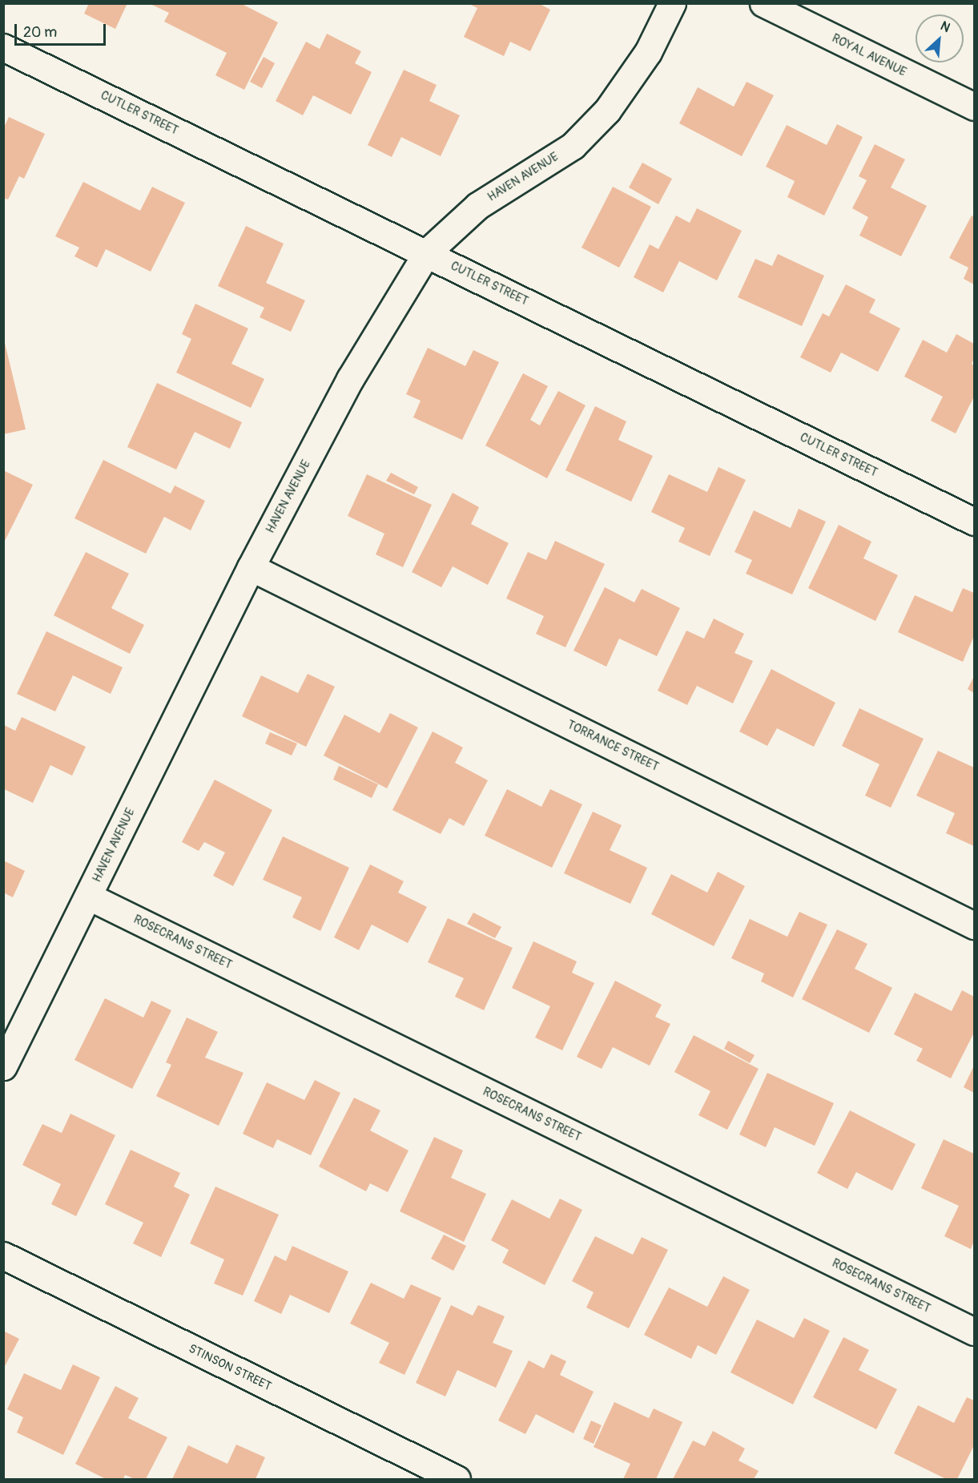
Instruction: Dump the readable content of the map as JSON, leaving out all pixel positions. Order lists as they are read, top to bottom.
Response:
{
  "streets": {
    "street": [
      "ROYAL AVENUE",
      "CUTLER STREET",
      "HAVEN AVENUE",
      "TORRANCE STREET",
      "ROSECRANS STREET",
      "STINSON STREET"
    ]
  },
  "crossings": [
    ["CUTLER STREET", "HAVEN AVENUE"],
    ["HAVEN AVENUE", "TORRANCE STREET"],
    ["HAVEN AVENUE", "ROSECRANS STREET"]
  ],
  "scale_bar": "20 m",
  "north": "top right"
}
